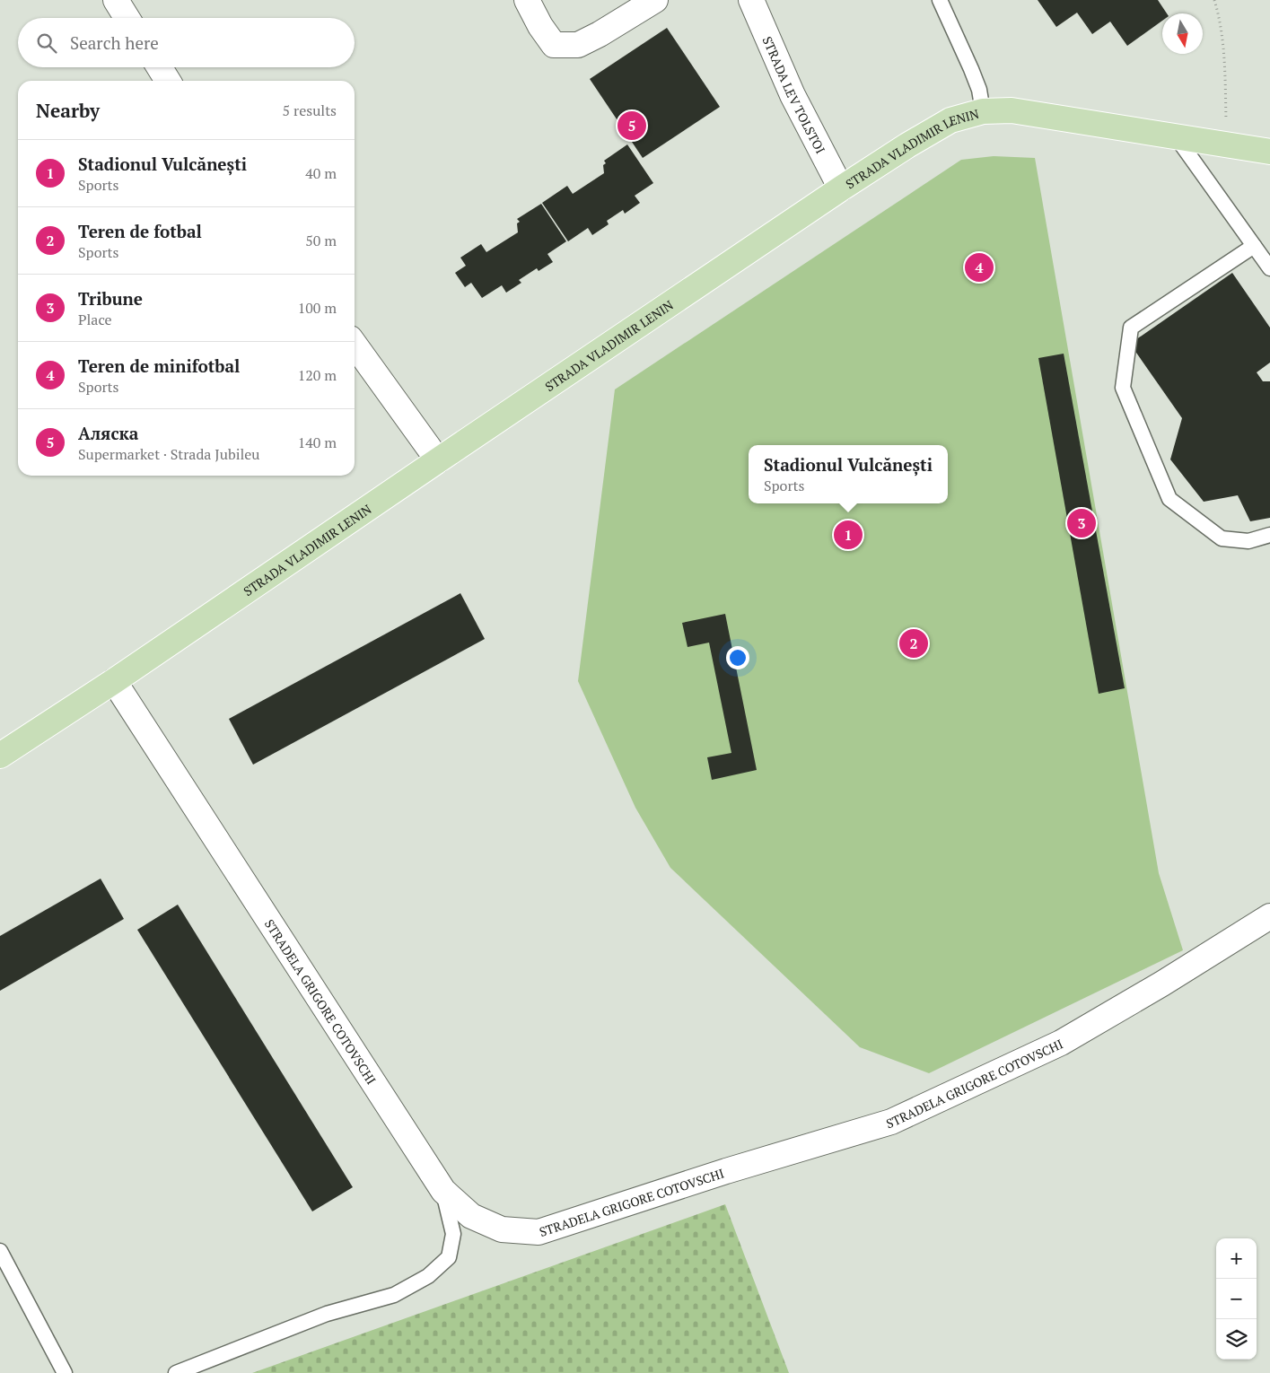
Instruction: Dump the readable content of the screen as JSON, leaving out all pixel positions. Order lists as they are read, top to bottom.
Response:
{
  "streets": {
    "main road": ["STRADA VLADIMIR LENIN"],
    "street": ["STRADA LEV TOLSTOI", "STRADELA GRIGORE COTOVSCHI"]
  },
  "crossings": [
    ["STRADA LEV TOLSTOI", "STRADA VLADIMIR LENIN"],
    ["STRADA VLADIMIR LENIN", "STRADELA GRIGORE COTOVSCHI"]
  ],
  "north": "bottom",
  "page": {
    "search": "Search here",
    "heading": ["Nearby", "5 results"],
    "pins": [
      "5",
      "4",
      "3",
      "1",
      "2"
    ],
    "list": [
      {
        "mark": "1",
        "name": "Stadionul Vulcănești",
        "note": "Sports",
        "value": "40 m"
      },
      {
        "mark": "2",
        "name": "Teren de fotbal",
        "note": "Sports",
        "value": "50 m"
      },
      {
        "mark": "3",
        "name": "Tribune",
        "note": "Place",
        "value": "100 m"
      },
      {
        "mark": "4",
        "name": "Teren de minifotbal",
        "note": "Sports",
        "value": "120 m"
      },
      {
        "mark": "5",
        "name": "Аляска",
        "note": "Supermarket · Strada Jubileu",
        "value": "140 m"
      }
    ],
    "popup": ["Stadionul Vulcănești", "Sports"],
    "map_buttons": ["+", "−"]
  }
}
